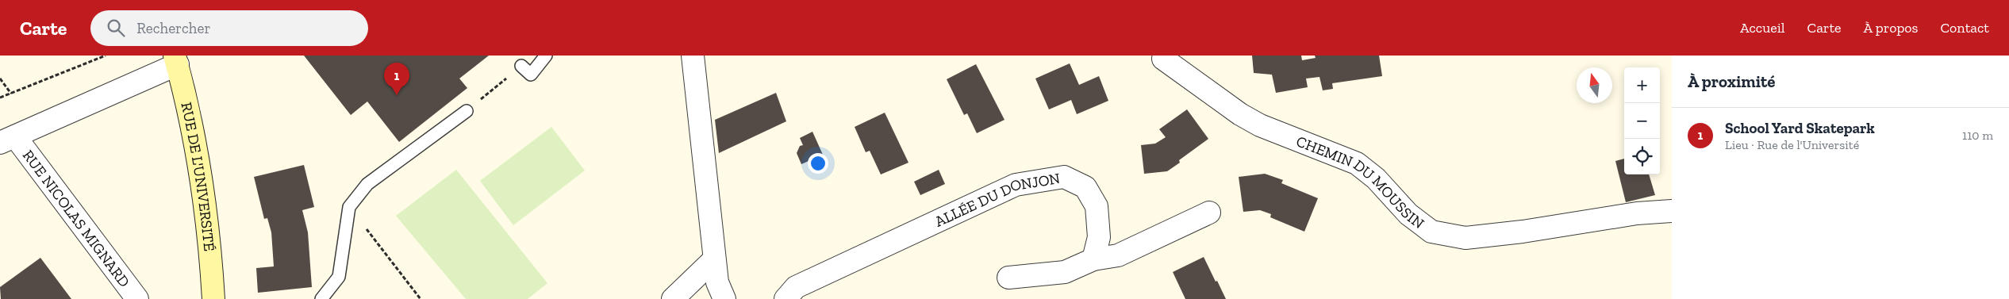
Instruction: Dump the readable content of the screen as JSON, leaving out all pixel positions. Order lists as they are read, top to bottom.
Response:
{
  "streets": {
    "street": [
      "RUE DE L'UNIVERSITÉ",
      "CHEMIN DU MOUSSIN",
      "ALLÉE DU DONJON",
      "RUE NICOLAS MIGNARD"
    ]
  },
  "north": "top",
  "page": {
    "header": "Carte",
    "search": "Rechercher",
    "nav": [
      "Accueil",
      "Carte",
      "À propos",
      "Contact"
    ],
    "heading": "À proximité",
    "pins": "1",
    "map_buttons": ["+", "−"],
    "list": [
      {
        "mark": "1",
        "name": "School Yard Skatepark",
        "note": "Lieu · Rue de l'Université",
        "value": "110 m"
      }
    ]
  }
}
